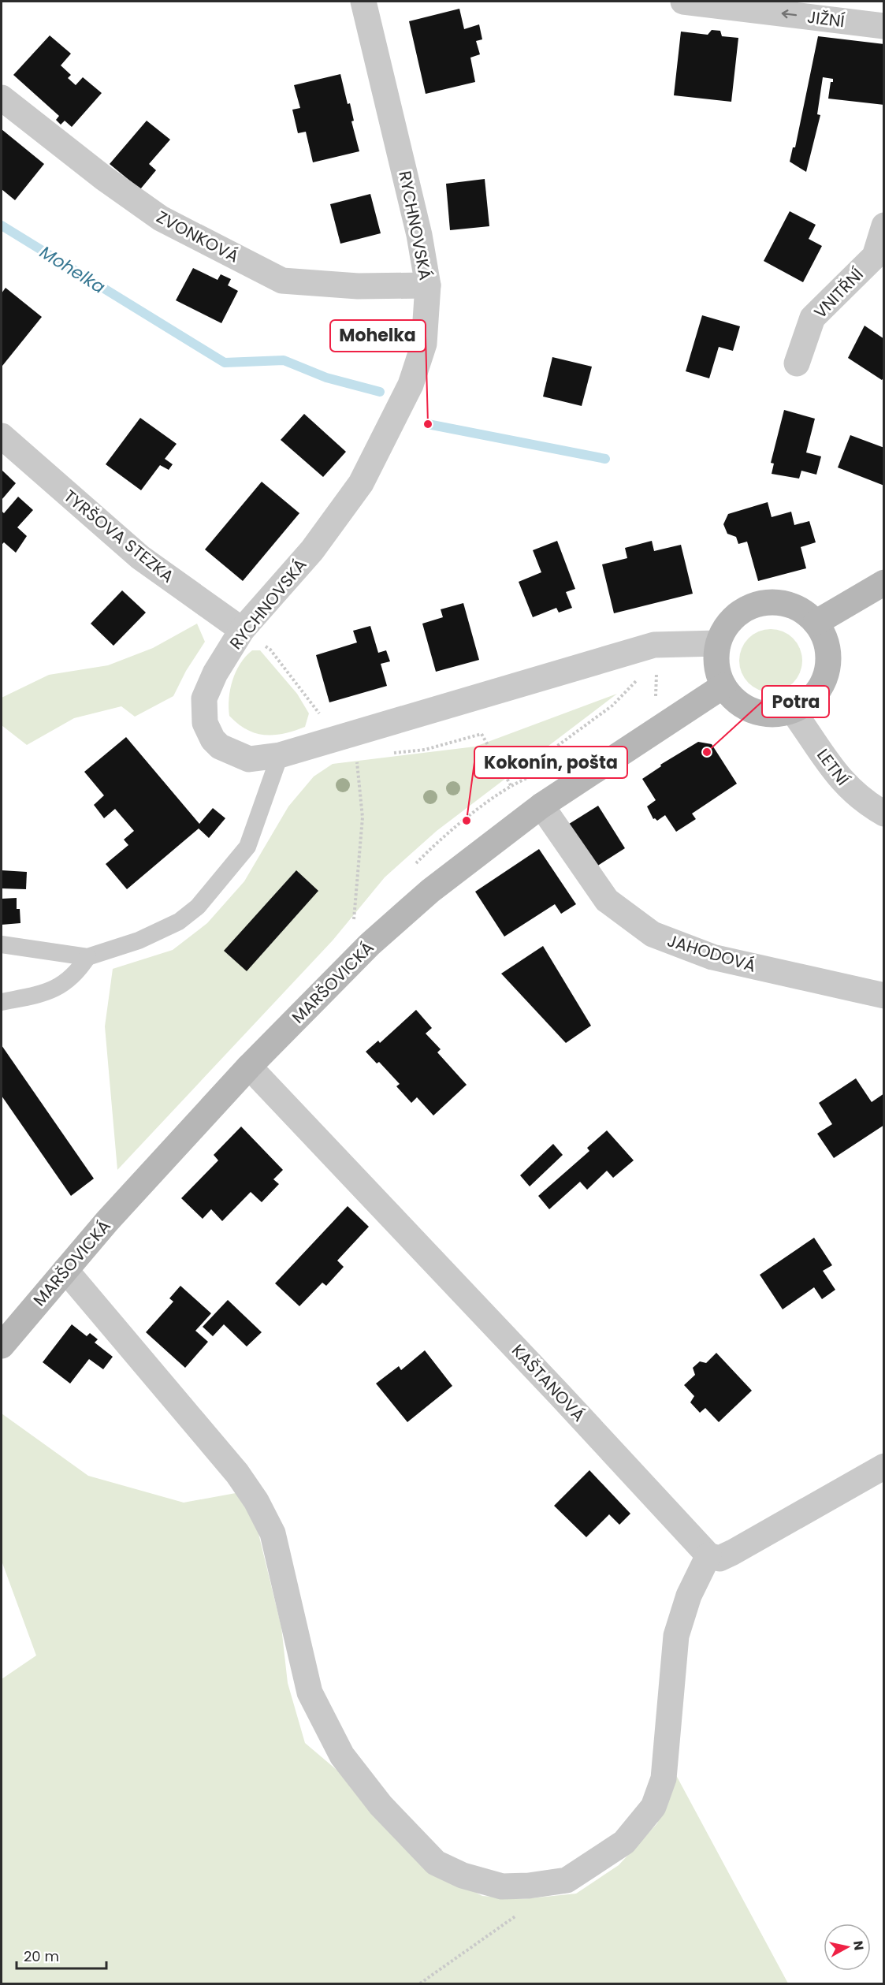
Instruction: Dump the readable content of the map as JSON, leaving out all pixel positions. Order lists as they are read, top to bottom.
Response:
{
  "streets": {
    "main road": ["MARŠOVICKÁ"],
    "street": [
      "JIŽNÍ",
      "RYCHNOVSKÁ",
      "ZVONKOVÁ",
      "VNITŘNÍ",
      "TYRŠOVA STEZKA",
      "LETNÍ",
      "JAHODOVÁ",
      "KAŠTANOVÁ"
    ]
  },
  "crossings": [
    ["RYCHNOVSKÁ", "ZVONKOVÁ"],
    ["RYCHNOVSKÁ", "TYRŠOVA STEZKA"],
    ["RYCHNOVSKÁ", "LETNÍ"],
    ["RYCHNOVSKÁ", "MARŠOVICKÁ"],
    ["LETNÍ", "MARŠOVICKÁ"],
    ["JAHODOVÁ", "MARŠOVICKÁ"],
    ["MARŠOVICKÁ", "KAŠTANOVÁ"]
  ],
  "one_way": ["JIŽNÍ"],
  "water": ["Mohelka"],
  "places": ["Mohelka", "Potra", "Kokonín, pošta"],
  "scale_bar": "20 m",
  "north": "right"
}
